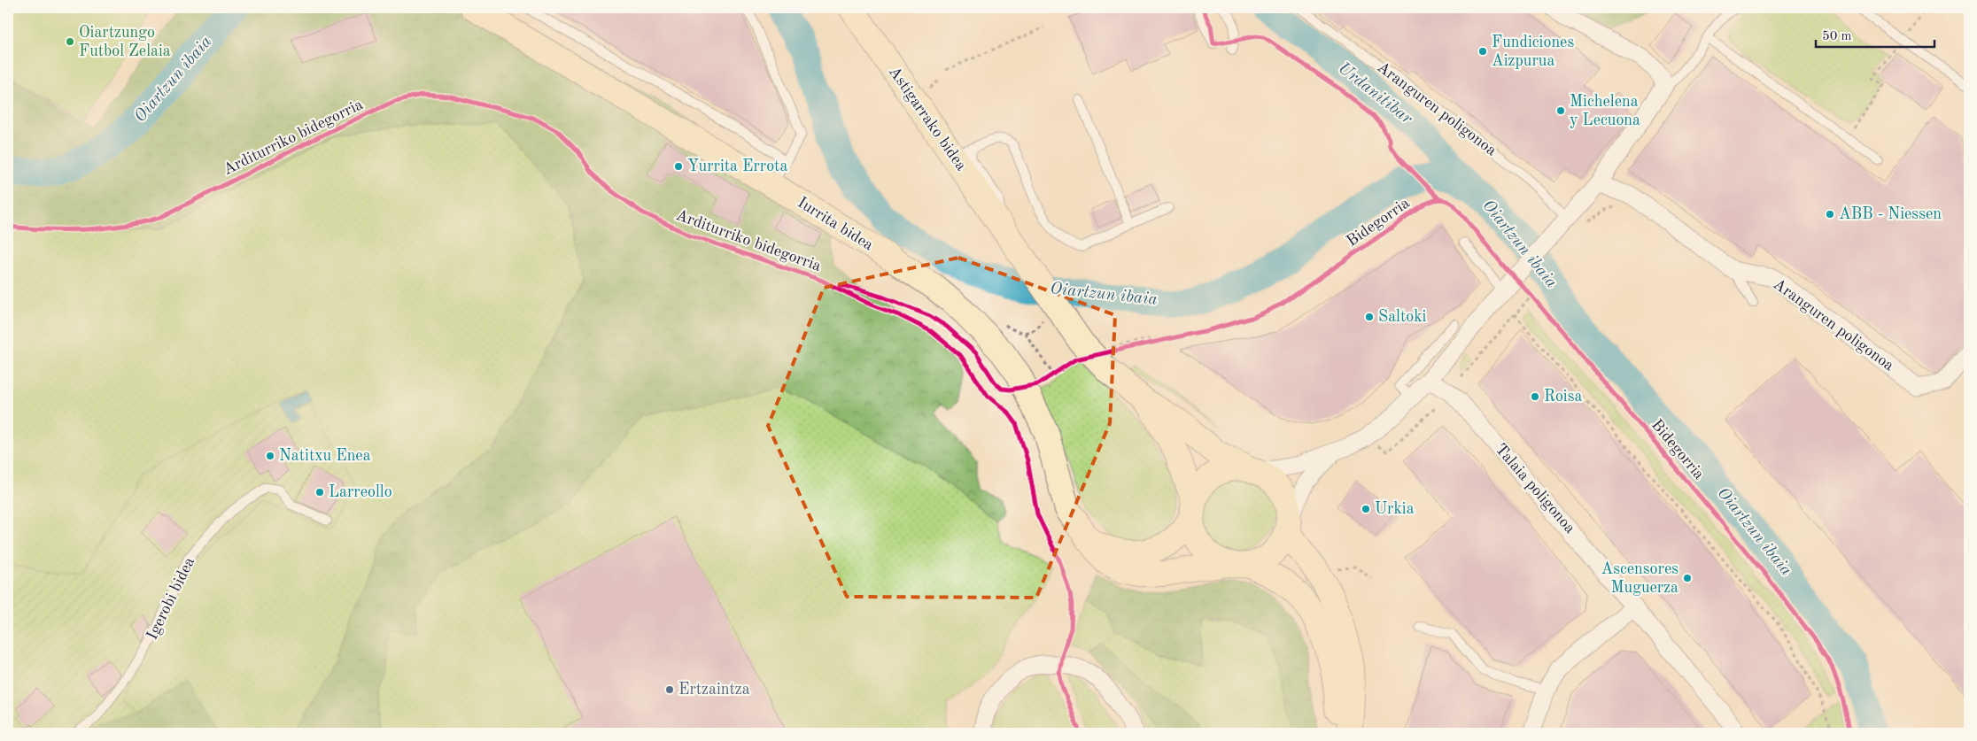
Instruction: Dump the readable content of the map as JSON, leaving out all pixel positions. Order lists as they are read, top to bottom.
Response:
{
  "streets": {
    "main road": ["Astigarrako bidea", "Iurrita bidea"],
    "street": ["Aranguren poligonoa", "Talaia poligonoa"],
    "lane": ["Igerobi bidea"],
    "cycle path": ["Arditurriko bidegorria", "Bidegorria"]
  },
  "water": ["Oiartzun ibaia", "Urdanitibar"],
  "places": [
    "Oiartzungo Futbol Zelaia",
    "Fundiciones Aizpurua",
    "Michelena y Lecuona",
    "Yurrita Errota",
    "ABB - Niessen",
    "Saltoki",
    "Roisa",
    "Natitxu Enea",
    "Larreollo",
    "Urkia",
    "Ascensores Muguerza",
    "Ertzaintza"
  ],
  "scale_bar": "50 m"
}
